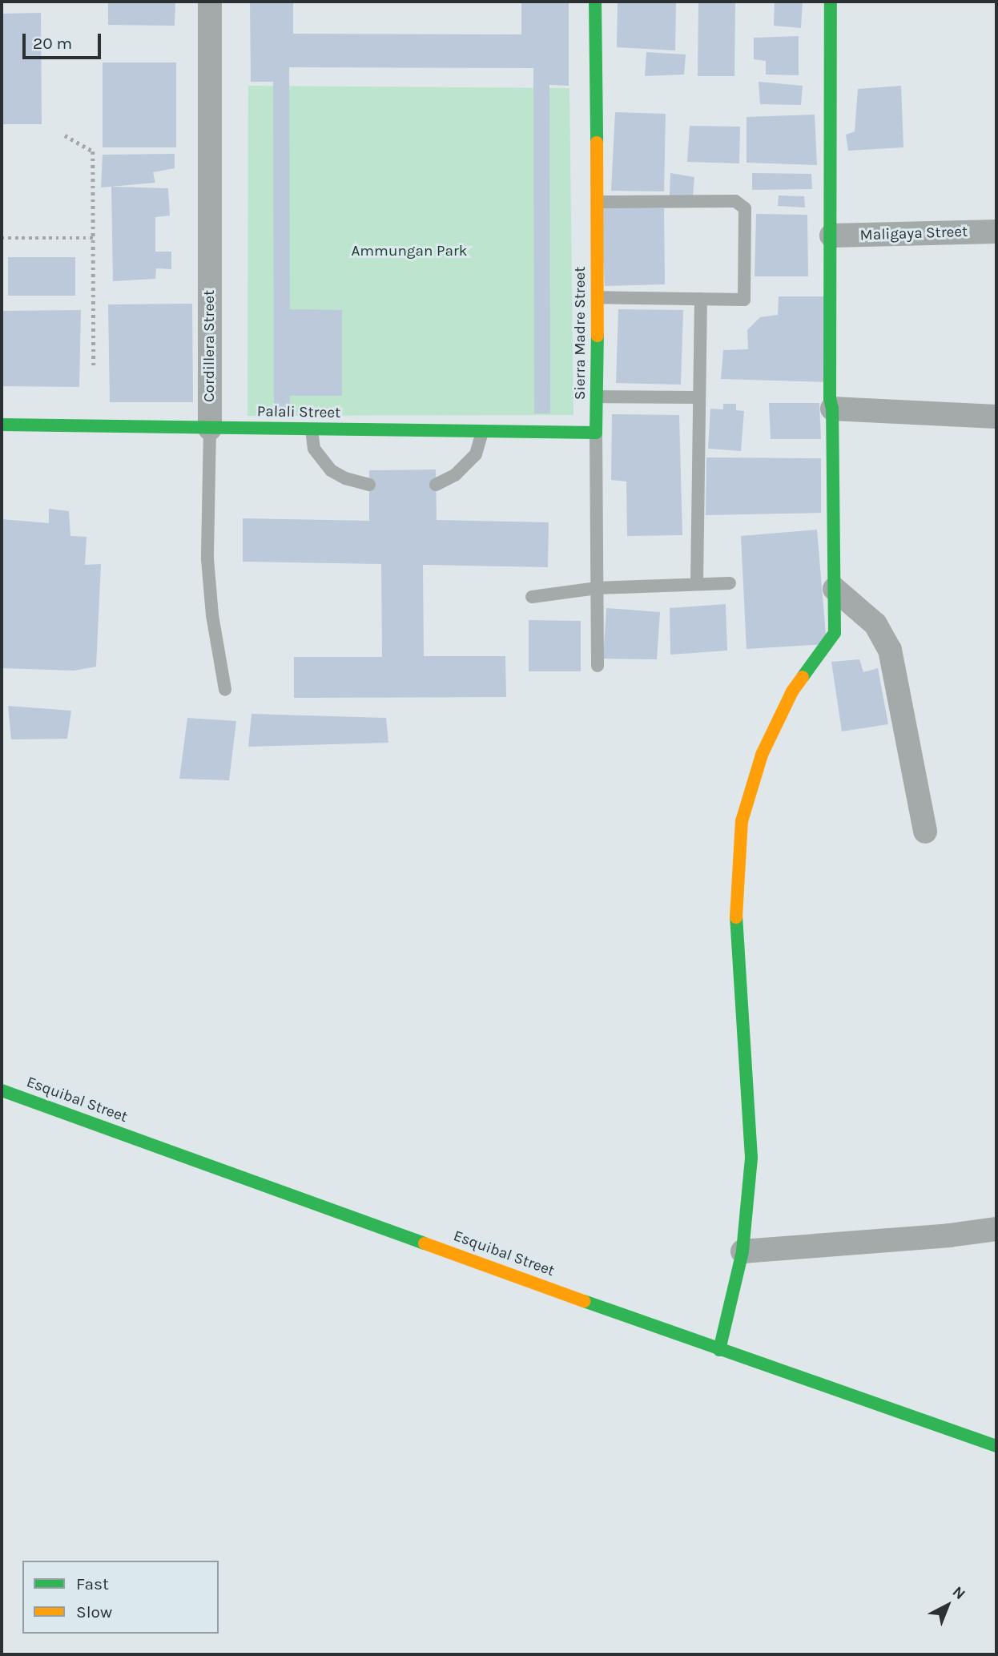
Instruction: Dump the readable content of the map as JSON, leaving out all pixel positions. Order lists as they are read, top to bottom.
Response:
{
  "streets": {
    "street": [
      "Maligaya Street",
      "Sierra Madre Street",
      "Cordillera Street",
      "Palali Street",
      "Esquibal Street"
    ]
  },
  "crossings": [
    ["Sierra Madre Street", "Palali Street"],
    ["Cordillera Street", "Palali Street"]
  ],
  "parks": ["Ammungan Park"],
  "legend": ["Fast", "Slow"],
  "scale_bar": "20 m",
  "north": "top right"
}
